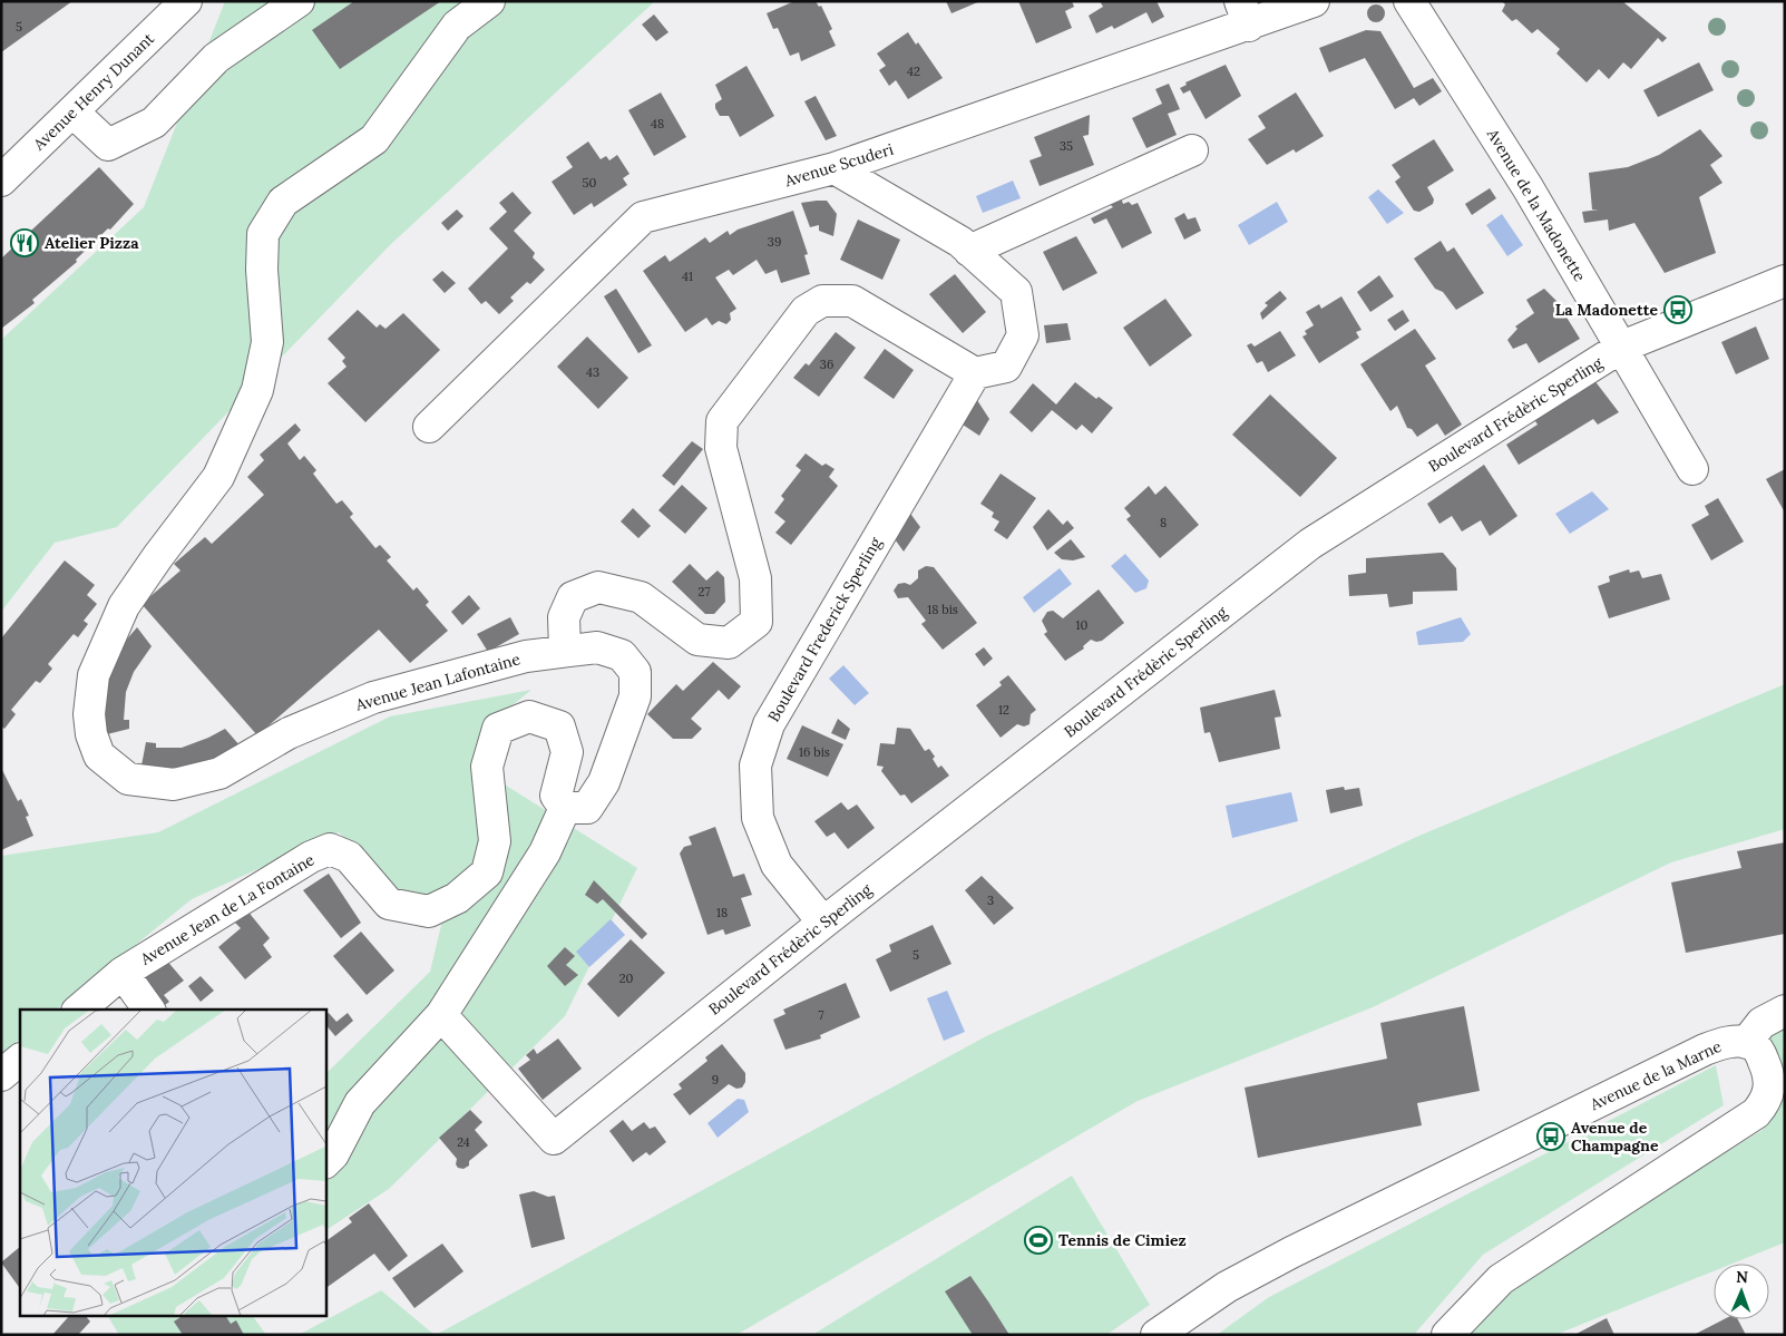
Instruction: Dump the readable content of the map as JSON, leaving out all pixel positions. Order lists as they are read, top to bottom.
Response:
{
  "streets": {
    "street": [
      "Avenue Henry Dunant",
      "Avenue Scuderi",
      "Avenue de la Madonette",
      "Boulevard Frédèric Sperling",
      "Boulevard Frederick Sperling",
      "Avenue Jean Lafontaine",
      "Avenue Jean de La Fontaine",
      "Avenue de la Marne"
    ]
  },
  "crossings": [
    ["Avenue de la Madonette", "Boulevard Frédèric Sperling"],
    ["Boulevard Frédèric Sperling", "Boulevard Frederick Sperling"]
  ],
  "places": {
    "restaurant": ["Atelier Pizza"],
    "bus stop": ["La Madonette", "Avenue de Champagne"],
    "sports": ["Tennis de Cimiez"]
  },
  "house_numbers": [
    "5",
    "42",
    "48",
    "35",
    "50",
    "39",
    "41",
    "36",
    "43",
    "8",
    "27",
    "18 bis",
    "10",
    "12",
    "16 bis",
    "3",
    "18",
    "5",
    "20",
    "7",
    "9",
    "24"
  ],
  "north": "top"
}
